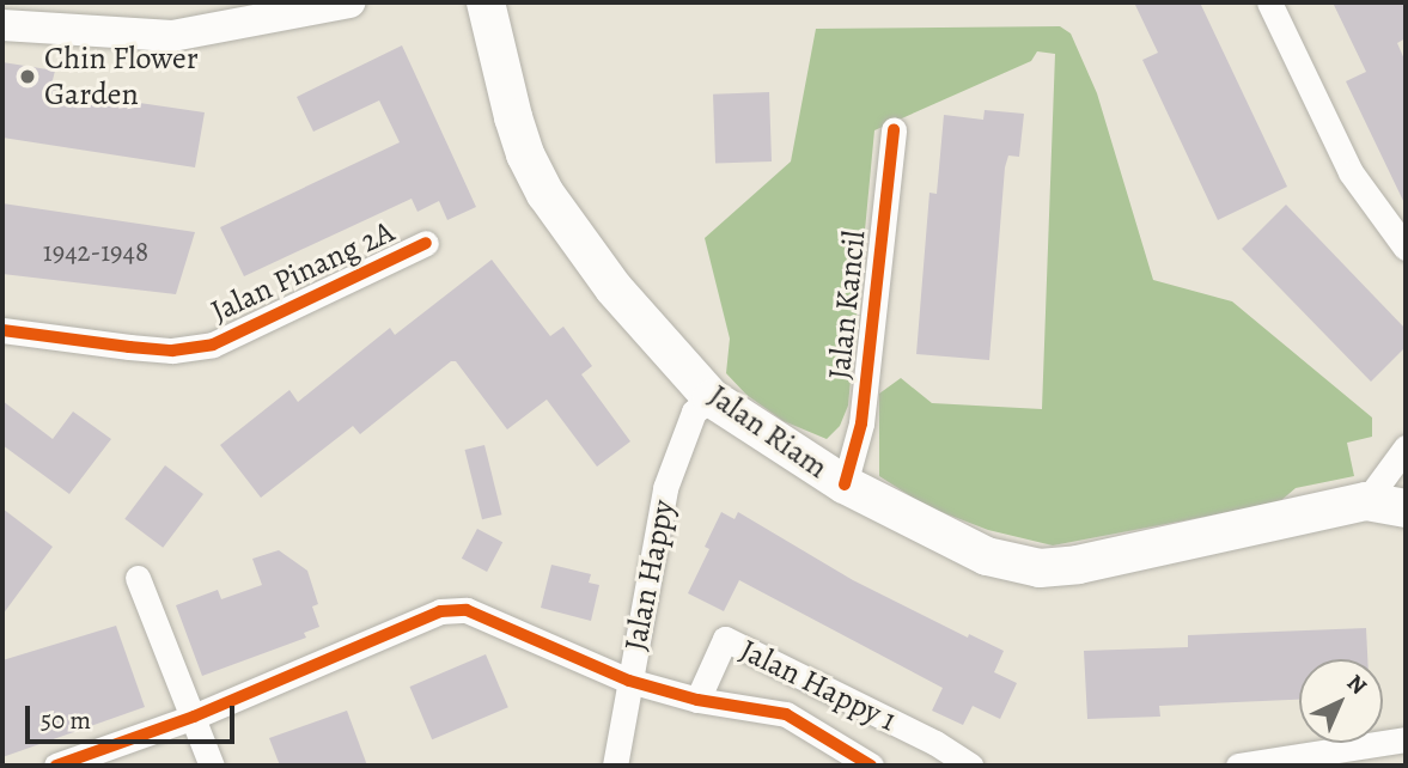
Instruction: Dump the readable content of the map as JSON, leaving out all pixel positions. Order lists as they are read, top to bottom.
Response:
{
  "streets": {
    "main road": ["Jalan Riam"],
    "street": [
      "Jalan Pinang 2A",
      "Jalan Kancil",
      "Jalan Happy",
      "Jalan Happy 1"
    ]
  },
  "crossings": [
    ["Jalan Kancil", "Jalan Riam"],
    ["Jalan Riam", "Jalan Happy"],
    ["Jalan Happy", "Jalan Happy 1"]
  ],
  "places": ["Chin Flower Garden"],
  "house_numbers": ["1942-1948"],
  "scale_bar": "50 m",
  "north": "top right"
}
